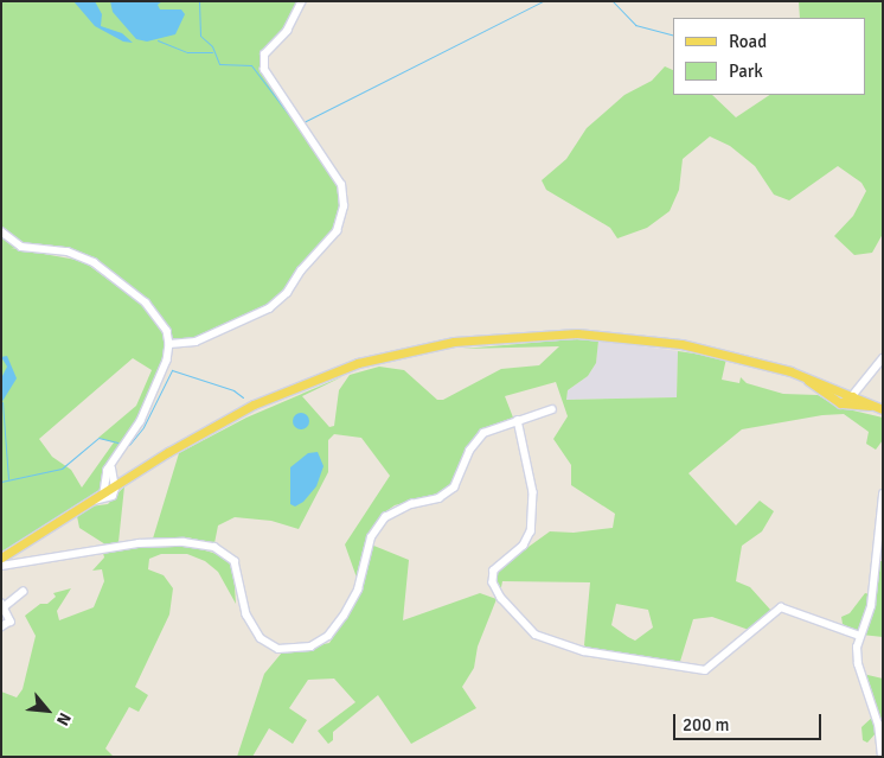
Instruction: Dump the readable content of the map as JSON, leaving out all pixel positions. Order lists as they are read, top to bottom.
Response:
{
  "legend": ["Road", "Park"],
  "scale_bar": "200 m",
  "north": "bottom right"
}
